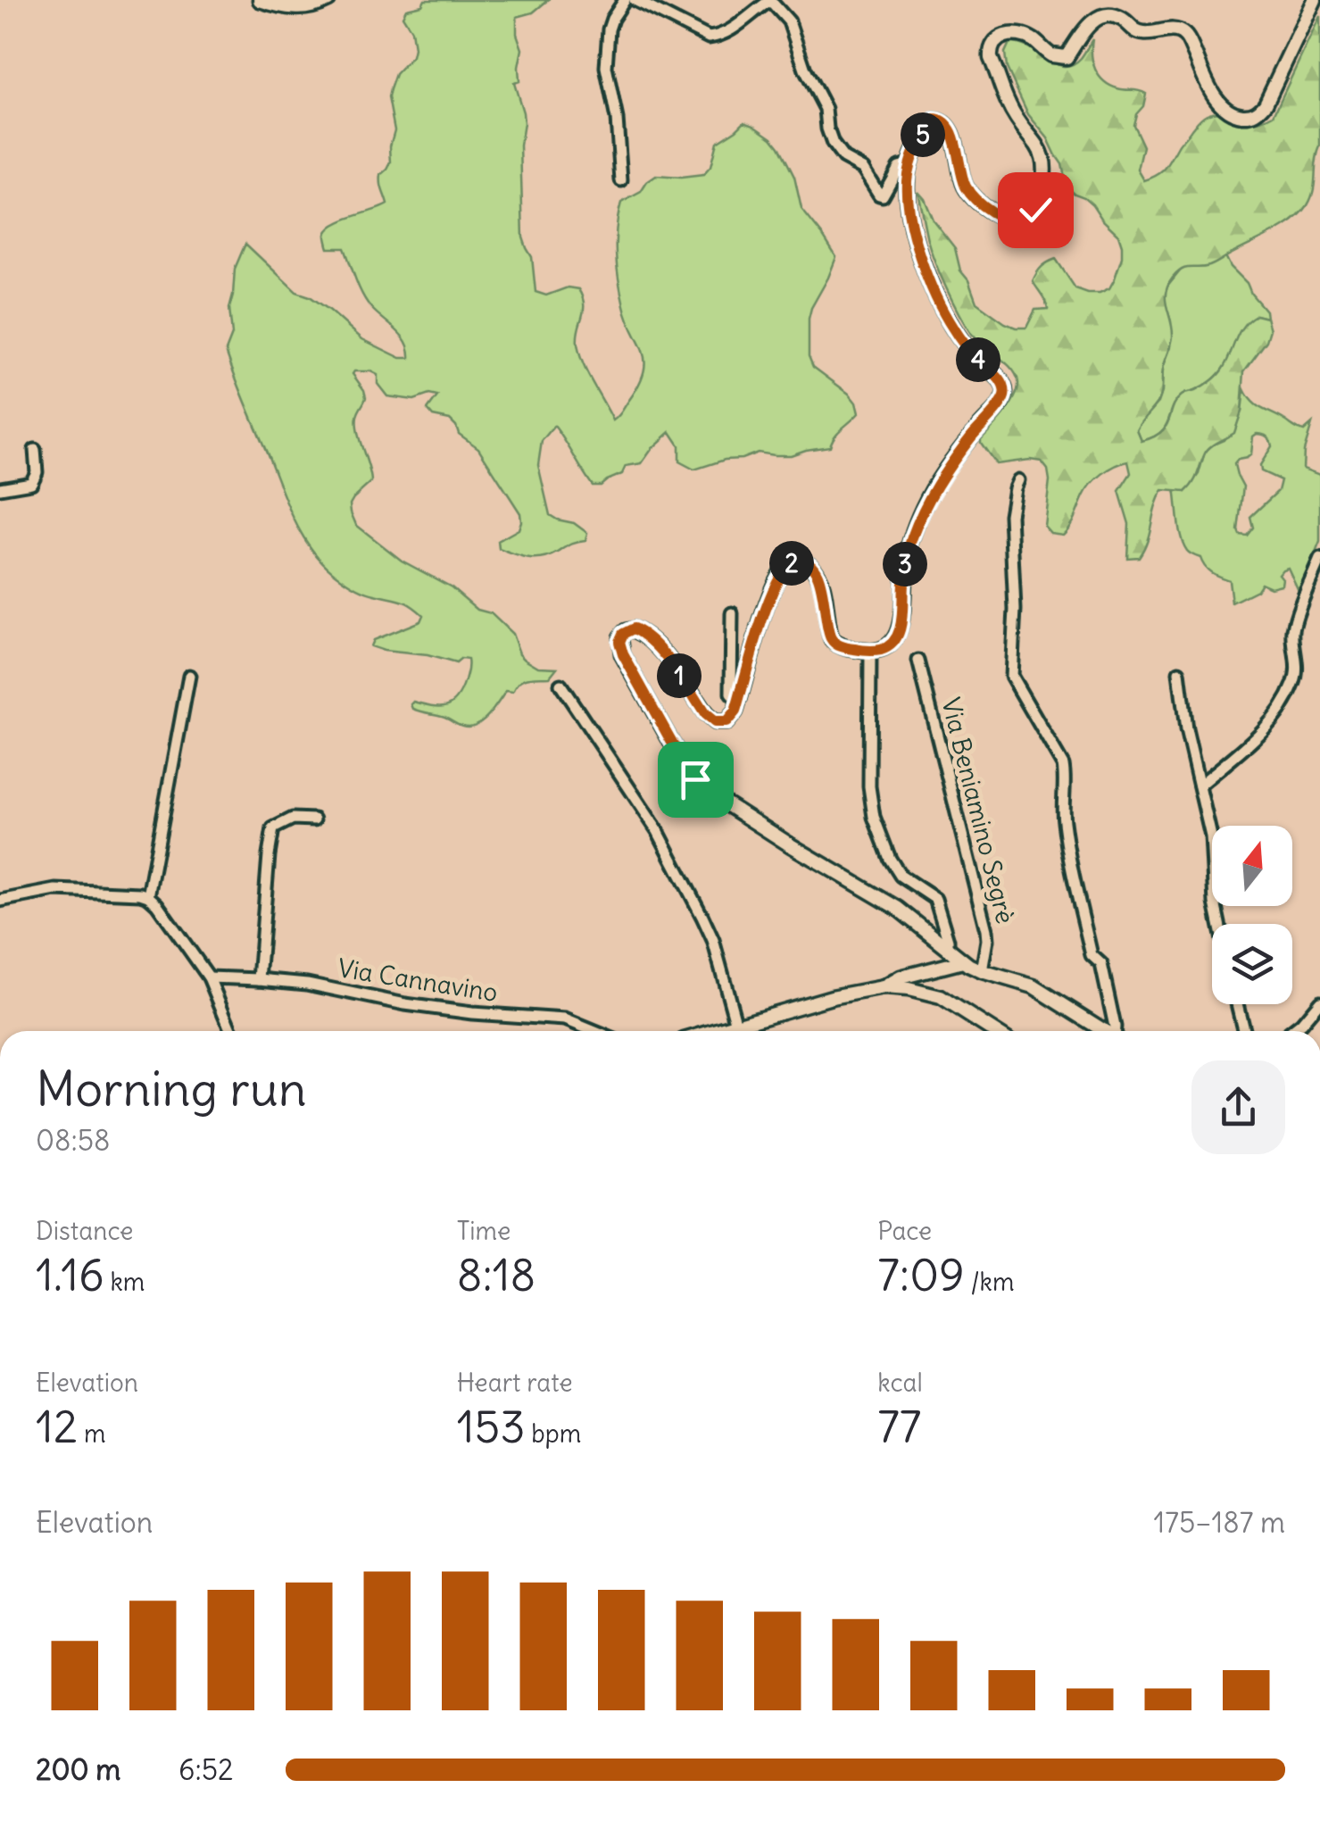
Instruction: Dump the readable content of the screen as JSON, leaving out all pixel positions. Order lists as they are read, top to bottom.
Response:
{
  "streets": {
    "street": ["Via Beniamino Segrè", "Via Cannavino"]
  },
  "north": "top",
  "page": {
    "pins": [
      "5",
      "4",
      "2",
      "3",
      "1"
    ],
    "heading": ["Morning run", "08:58"],
    "stats": [
      ["Distance", "1.16 km"],
      ["Time", "8:18"],
      ["Pace", "7:09 /km"],
      ["Elevation", "12 m"],
      ["Heart rate", "153 bpm"],
      ["kcal", "77"]
    ],
    "chart": ["Elevation", "175–187 m"],
    "list": [
      {
        "name": "200 m",
        "note": "6:52"
      }
    ]
  }
}
